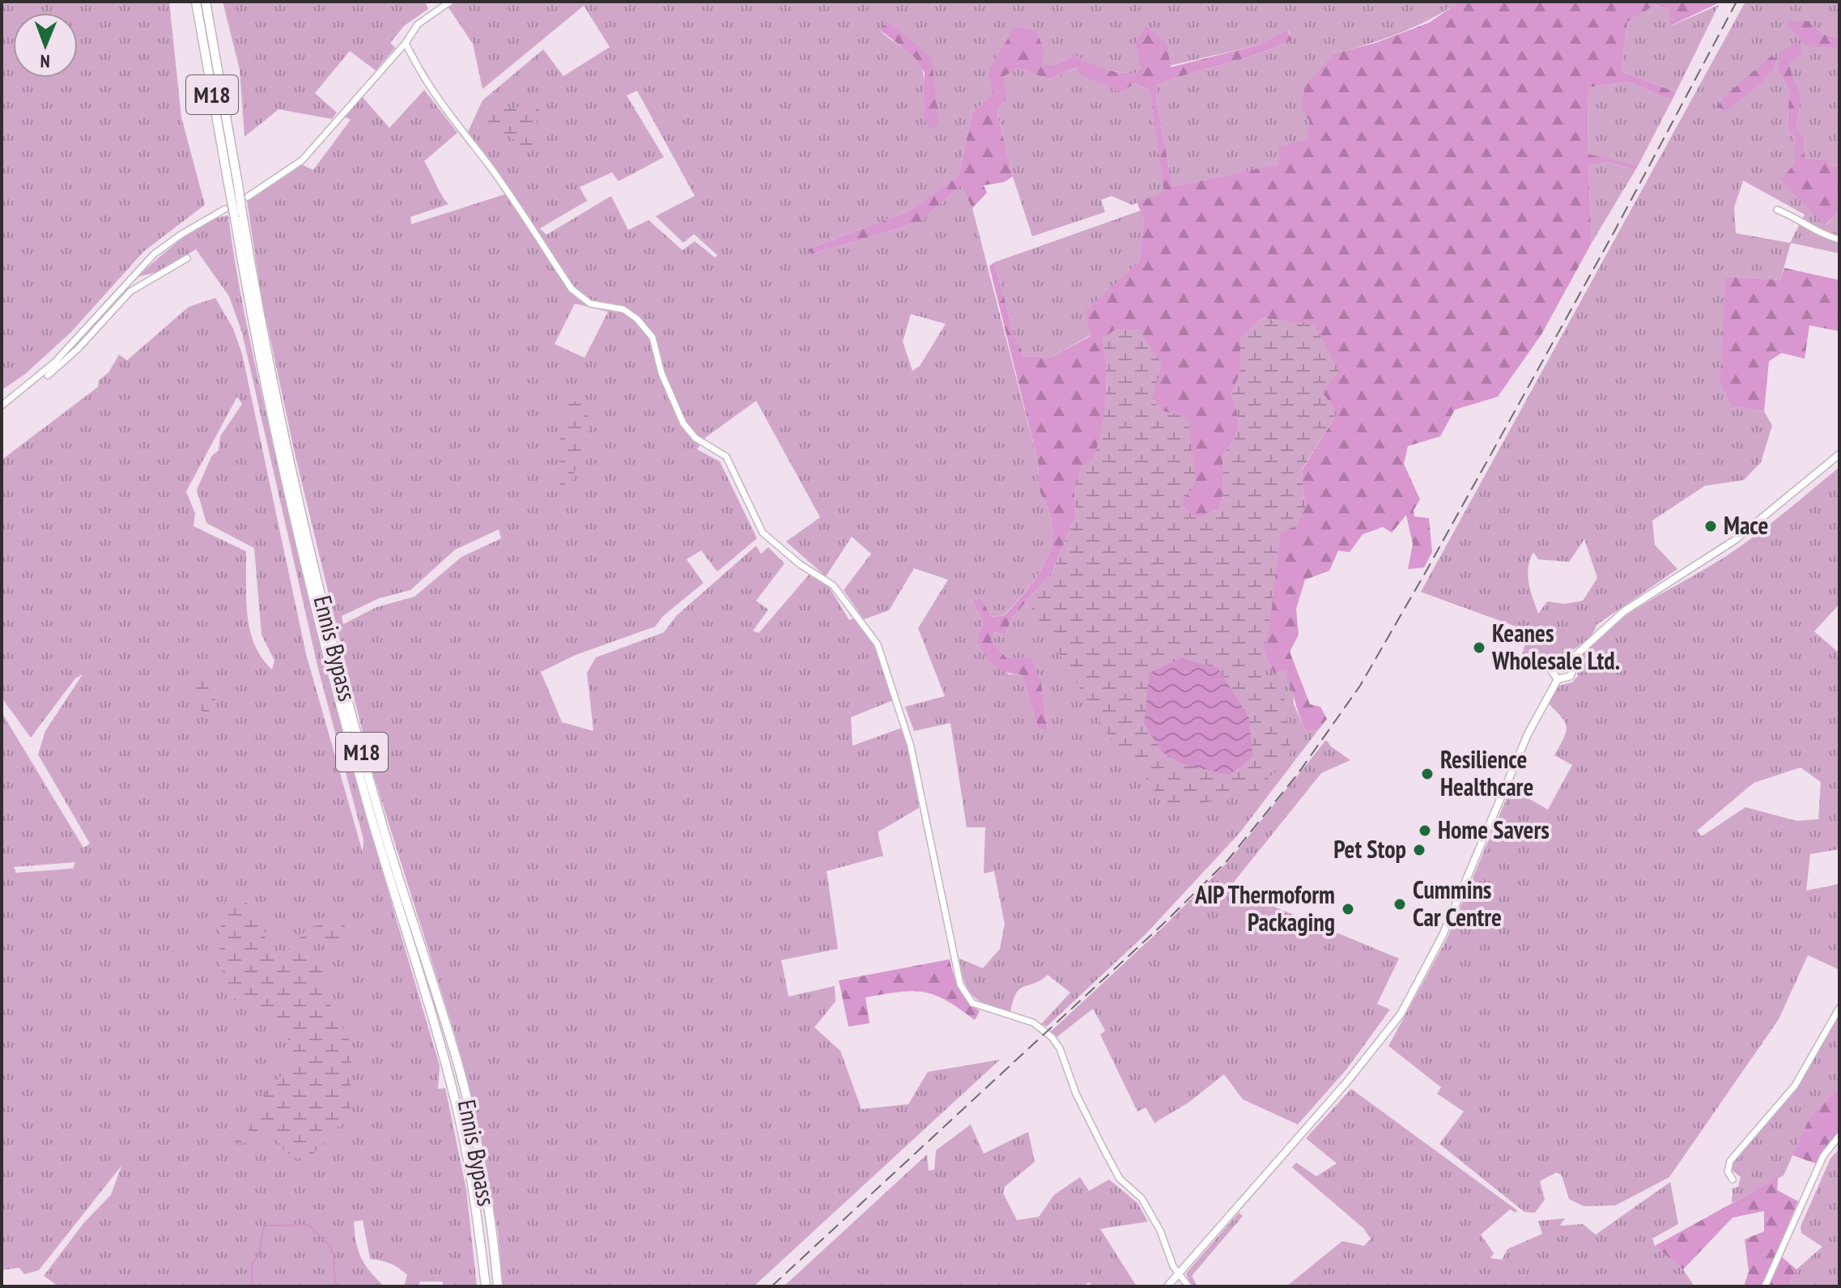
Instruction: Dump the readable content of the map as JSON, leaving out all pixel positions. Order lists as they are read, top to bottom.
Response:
{
  "streets": {
    "highway": ["M18", "Ennis Bypass"]
  },
  "places": [
    "Mace",
    "Keanes Wholesale Ltd.",
    "Resilience Healthcare",
    "Home Savers",
    "Pet Stop",
    "Cummins Car Centre",
    "AIP Thermoform Packaging"
  ],
  "north": "bottom"
}
